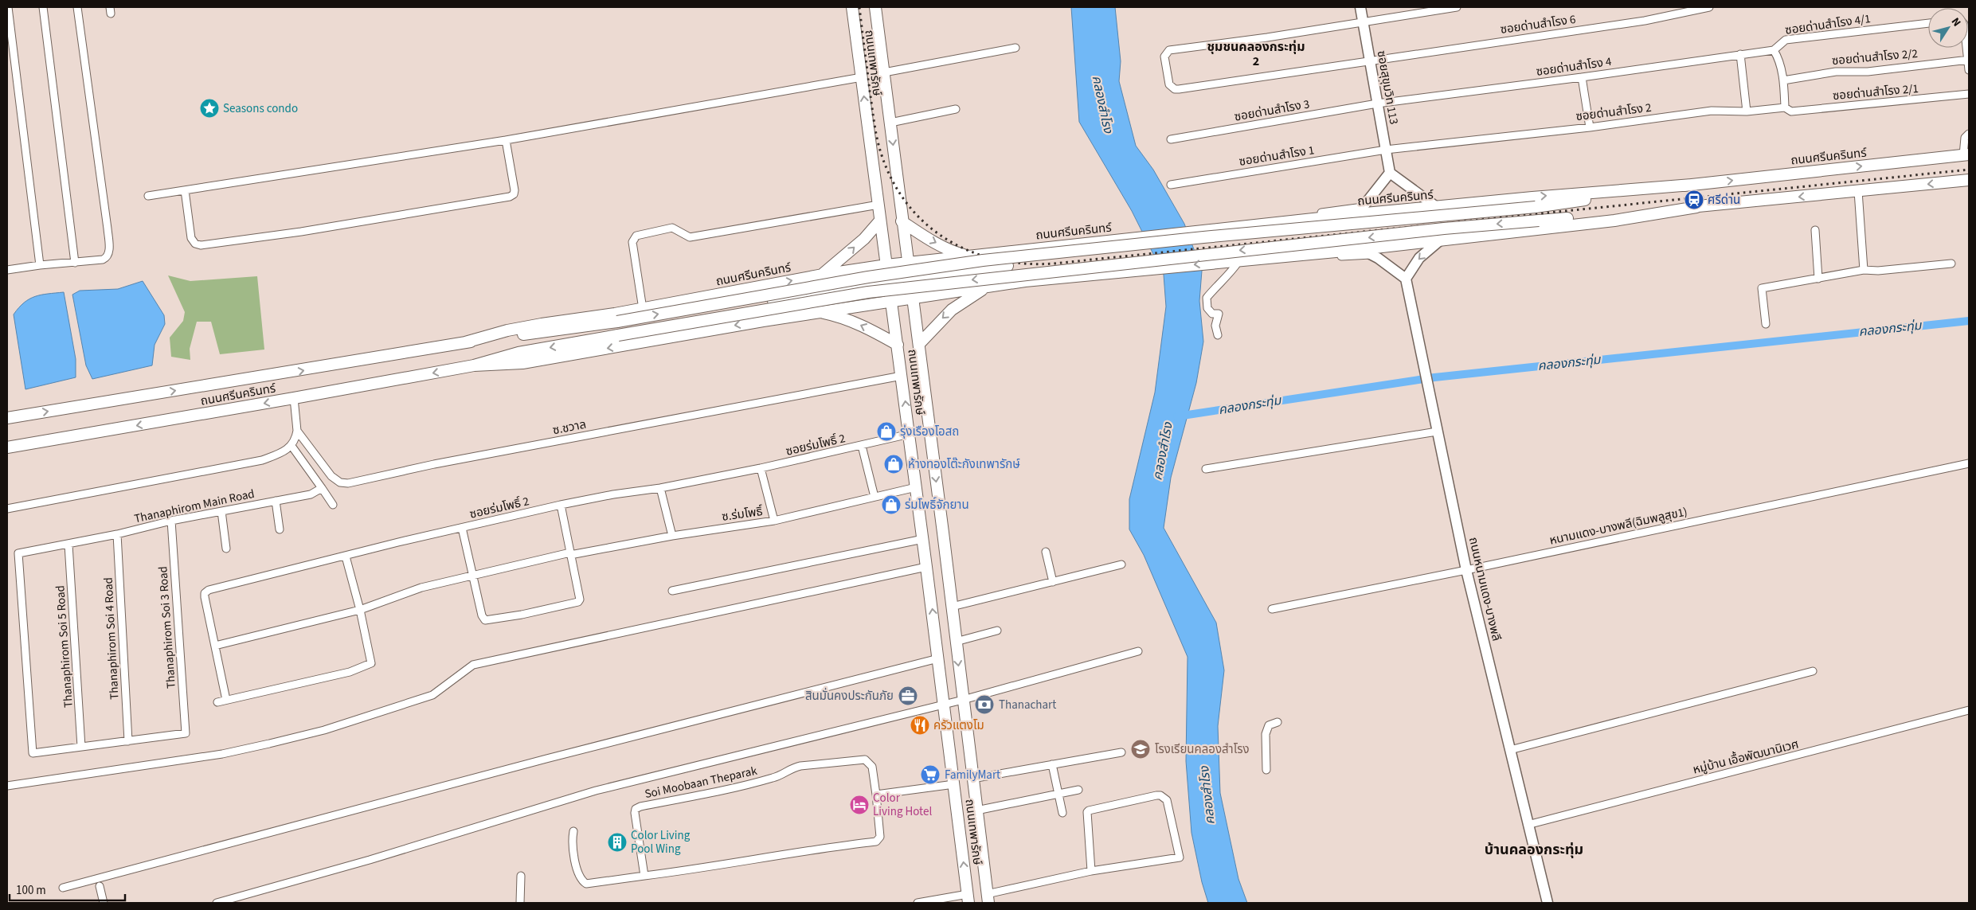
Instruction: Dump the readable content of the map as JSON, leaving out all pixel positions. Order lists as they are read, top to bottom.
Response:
{
  "streets": {
    "main road": [
      "ถนนเทพารักษ์",
      "ซอยสุขุมวิท 113",
      "ถนนศรีนครินทร์",
      "ถนนหนามแดง-บางพลี"
    ],
    "street": [
      "ซอยด่านสำโรง 6",
      "ซอยด่านสำโรง 4/1",
      "ซอยด่านสำโรง 2/2",
      "ซอยด่านสำโรง 4",
      "ซอยด่านสำโรง 2/1",
      "ซอยด่านสำโรง 3",
      "ซอยด่านสำโรง 2",
      "ซอยด่านสำโรง 1",
      "ซ.ชวาล",
      "ซอยร่มโพธิ์ 2",
      "Thanaphirom Main Road",
      "ซ.ร่มโพธิ์",
      "หนามแดง-บางพลี(ฉิมพลูสุข1)",
      "Thanaphirom Soi 3 Road",
      "Thanaphirom Soi 4 Road",
      "Thanaphirom Soi 5 Road",
      "หมู่บ้าน เอื้อพัฒนานิเวศ",
      "Soi Moobaan Theparak"
    ]
  },
  "crossings": [
    ["ซอยด่านสำโรง 6", "ซอยสุขุมวิท 113"],
    ["ซอยด่านสำโรง 4/1", "ซอยด่านสำโรง 4"],
    ["ถนนเทพารักษ์", "ถนนศรีนครินทร์"],
    ["ถนนเทพารักษ์", "ซ.ชวาล"],
    ["ถนนเทพารักษ์", "ซอยร่มโพธิ์ 2"],
    ["ถนนเทพารักษ์", "ซ.ร่มโพธิ์"],
    ["ซอยด่านสำโรง 4", "ซอยสุขุมวิท 113"],
    ["ซอยด่านสำโรง 4", "ซอยด่านสำโรง 3"],
    ["ซอยสุขุมวิท 113", "ซอยด่านสำโรง 3"],
    ["ซอยสุขุมวิท 113", "ซอยด่านสำโรง 2"],
    ["ซอยสุขุมวิท 113", "ซอยด่านสำโรง 1"],
    ["ซอยด่านสำโรง 2/1", "ซอยด่านสำโรง 2"],
    ["ซอยด่านสำโรง 2", "ซอยด่านสำโรง 1"],
    ["ซอยร่มโพธิ์ 2", "ซ.ร่มโพธิ์"],
    ["Thanaphirom Main Road", "Thanaphirom Soi 3 Road"],
    ["Thanaphirom Main Road", "Thanaphirom Soi 4 Road"],
    ["Thanaphirom Main Road", "Thanaphirom Soi 5 Road"],
    ["หนามแดง-บางพลี(ฉิมพลูสุข1)", "ถนนหนามแดง-บางพลี"],
    ["ถนนหนามแดง-บางพลี", "หมู่บ้าน เอื้อพัฒนานิเวศ"],
    ["Thanaphirom Soi 3 Road", "Thanaphirom Soi 4 Road"]
  ],
  "districts": ["ชุมชนคลองกระทุ่ม 2", "บ้านคลองกระทุ่ม"],
  "water": ["คลองสำโรง", "คลองกระทุ่ม"],
  "places": {
    "place": ["Seasons condo"],
    "station": ["ศรีด่าน"],
    "shop": ["รุ่งเรืองโอสถ", "ห้างทองโต๊ะกังเทพารักษ์", "ร่มโพธิ์จักยาน"],
    "office": ["สินมั่นคงประกันภัย"],
    "bank": ["Thanachart"],
    "restaurant": ["ครัวแตงโม"],
    "school or university": ["โรงเรียนคลองสำโรง"],
    "supermarket": ["FamilyMart"],
    "hotel": ["Color Living Hotel"],
    "building": ["Color Living Pool Wing"]
  },
  "scale_bar": "100 m",
  "north": "top right"
}
